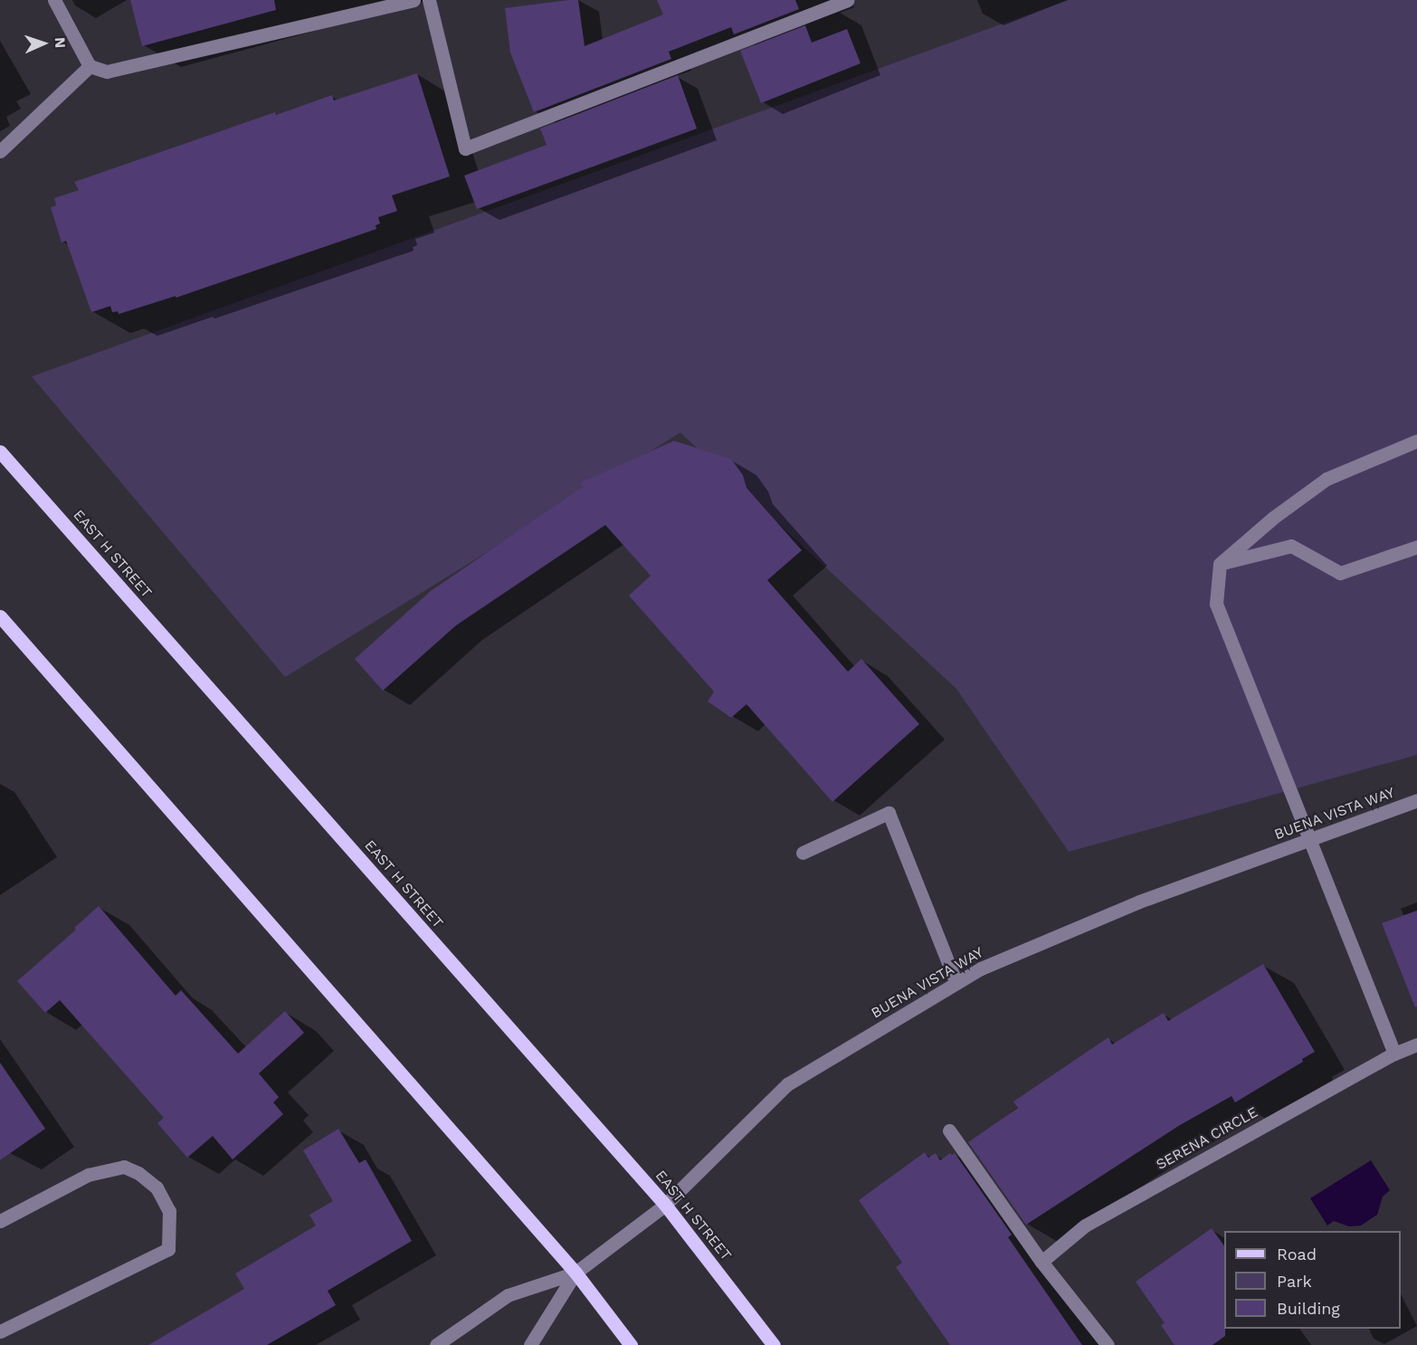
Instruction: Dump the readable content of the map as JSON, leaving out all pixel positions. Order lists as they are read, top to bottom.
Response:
{
  "streets": {
    "main road": ["EAST H STREET"],
    "street": ["BUENA VISTA WAY", "SERENA CIRCLE"]
  },
  "crossings": [
    ["EAST H STREET", "BUENA VISTA WAY"]
  ],
  "legend": ["Road", "Park", "Building"],
  "north": "right"
}
